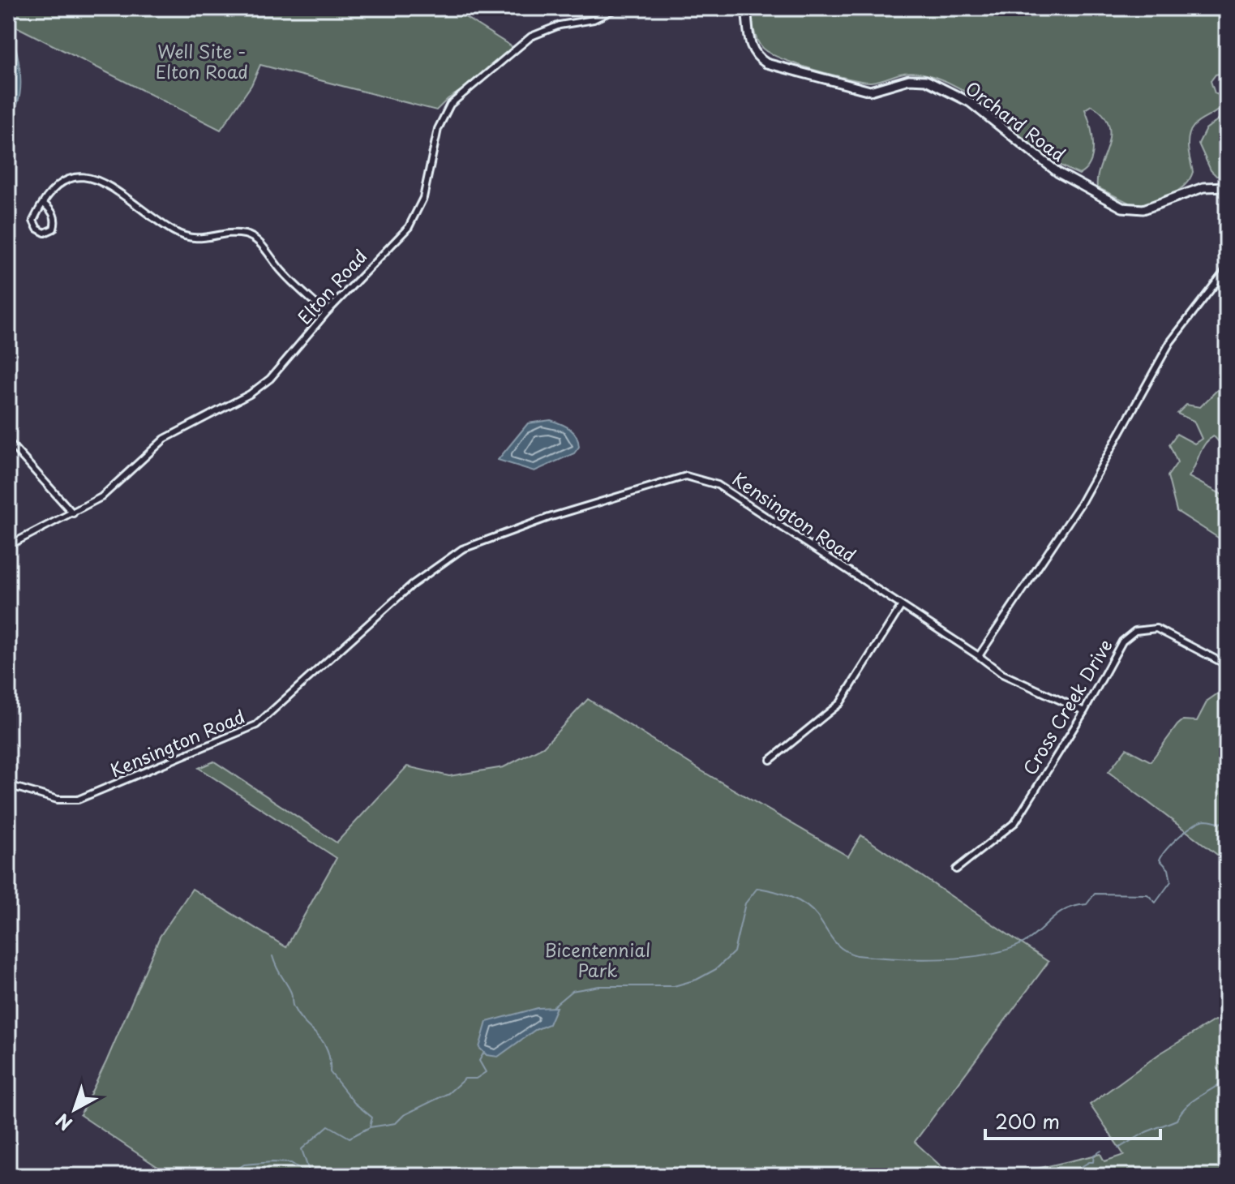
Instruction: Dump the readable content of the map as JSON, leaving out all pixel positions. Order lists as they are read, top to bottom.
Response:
{
  "streets": {
    "street": [
      "Orchard Road",
      "Elton Road",
      "Kensington Road",
      "Cross Creek Drive"
    ]
  },
  "crossings": [
    ["Kensington Road", "Cross Creek Drive"]
  ],
  "parks": ["Well Site - Elton Road", "Bicentennial Park"],
  "scale_bar": "200 m",
  "north": "bottom left"
}
